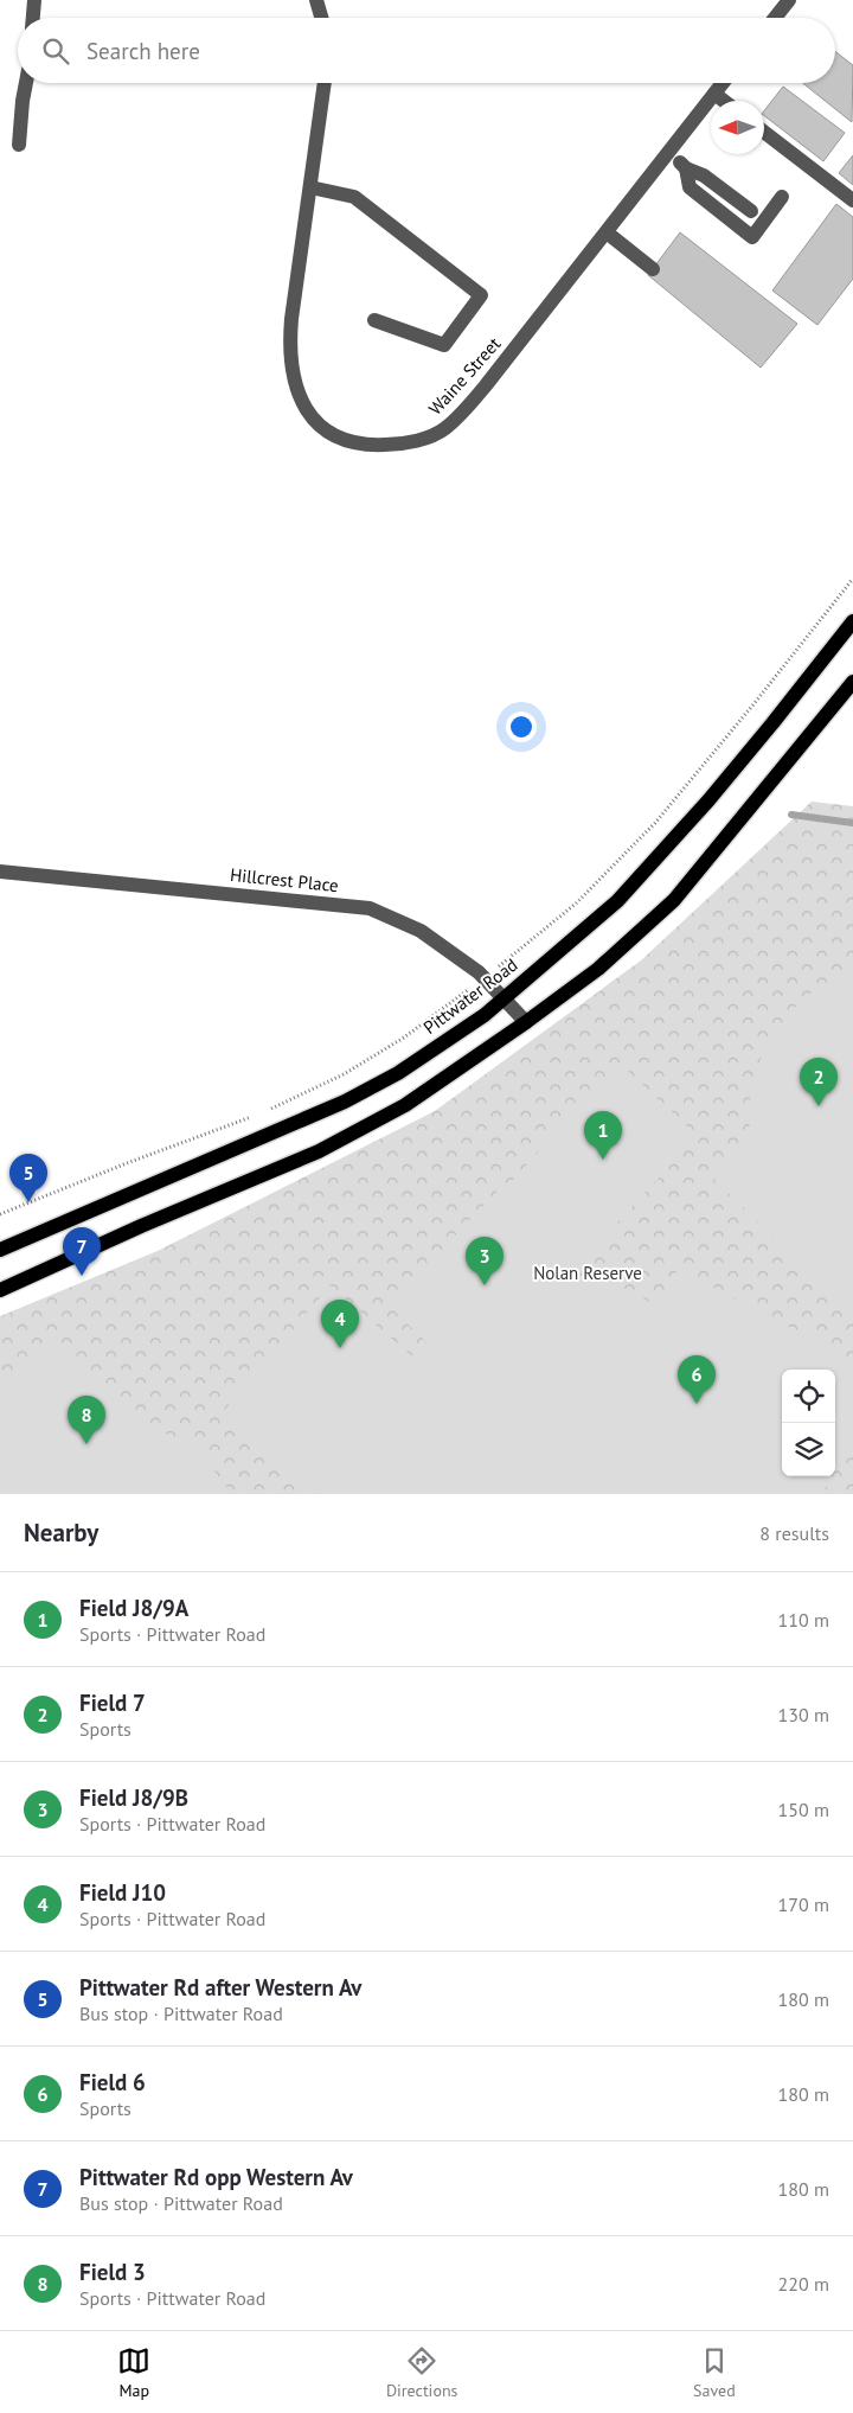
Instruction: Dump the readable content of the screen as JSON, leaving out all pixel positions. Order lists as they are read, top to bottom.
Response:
{
  "streets": {
    "main road": ["Pittwater Road"],
    "street": ["Waine Street", "Hillcrest Place"]
  },
  "crossings": [
    ["Hillcrest Place", "Pittwater Road"]
  ],
  "parks": ["Nolan Reserve"],
  "north": "left",
  "page": {
    "search": "Search here",
    "pins": [
      "2",
      "1",
      "5",
      "7",
      "3",
      "4",
      "6",
      "8"
    ],
    "heading": ["Nearby", "8 results"],
    "list": [
      {
        "mark": "1",
        "name": "Field J8/9A",
        "note": "Sports · Pittwater Road",
        "value": "110 m"
      },
      {
        "mark": "2",
        "name": "Field 7",
        "note": "Sports",
        "value": "130 m"
      },
      {
        "mark": "3",
        "name": "Field J8/9B",
        "note": "Sports · Pittwater Road",
        "value": "150 m"
      },
      {
        "mark": "4",
        "name": "Field J10",
        "note": "Sports · Pittwater Road",
        "value": "170 m"
      },
      {
        "mark": "5",
        "name": "Pittwater Rd after Western Av",
        "note": "Bus stop · Pittwater Road",
        "value": "180 m"
      },
      {
        "mark": "6",
        "name": "Field 6",
        "note": "Sports",
        "value": "180 m"
      },
      {
        "mark": "7",
        "name": "Pittwater Rd opp Western Av",
        "note": "Bus stop · Pittwater Road",
        "value": "180 m"
      },
      {
        "mark": "8",
        "name": "Field 3",
        "note": "Sports · Pittwater Road",
        "value": "220 m"
      }
    ],
    "nav": ["Map", "Directions", "Saved"]
  }
}
